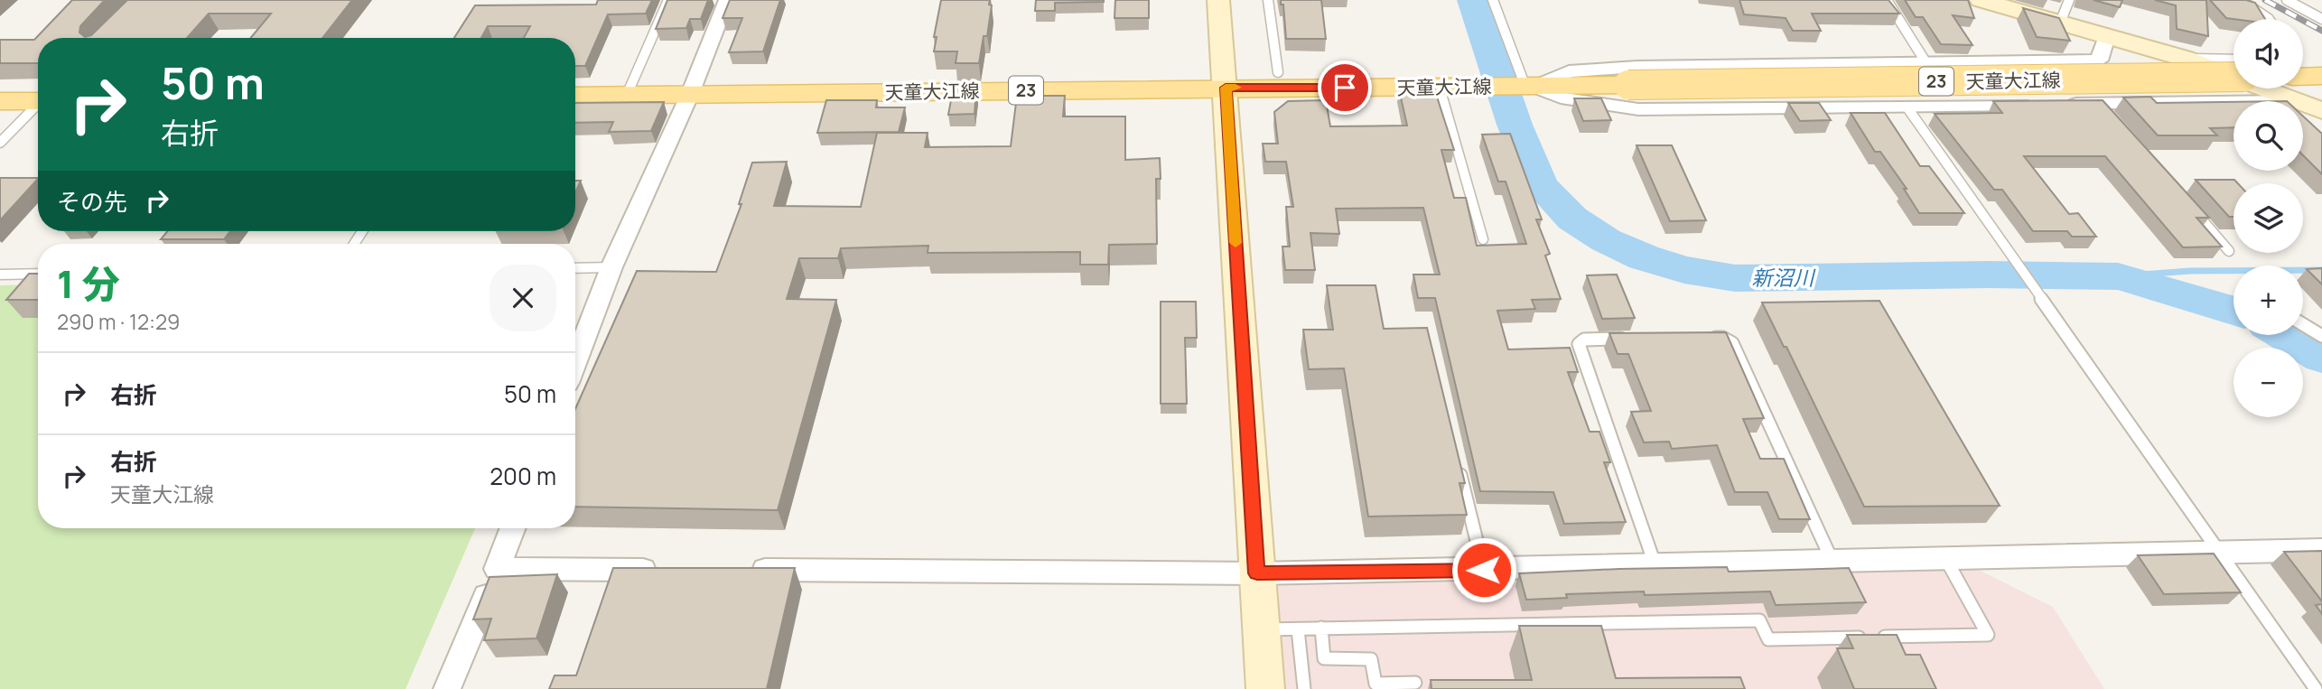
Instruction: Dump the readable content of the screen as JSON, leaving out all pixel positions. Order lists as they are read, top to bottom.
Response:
{
  "streets": {
    "main road": ["天童大江線", "23"]
  },
  "water": ["新沼川"],
  "page": {
    "map_buttons": ["+", "−"],
    "turn": ["50 m", "右折"],
    "then": "その先",
    "heading": ["1 分", "290 m · 12:29"],
    "list": [
      {
        "name": "右折",
        "value": "50 m"
      },
      {
        "name": "右折",
        "note": "天童大江線",
        "value": "200 m"
      }
    ]
  }
}
